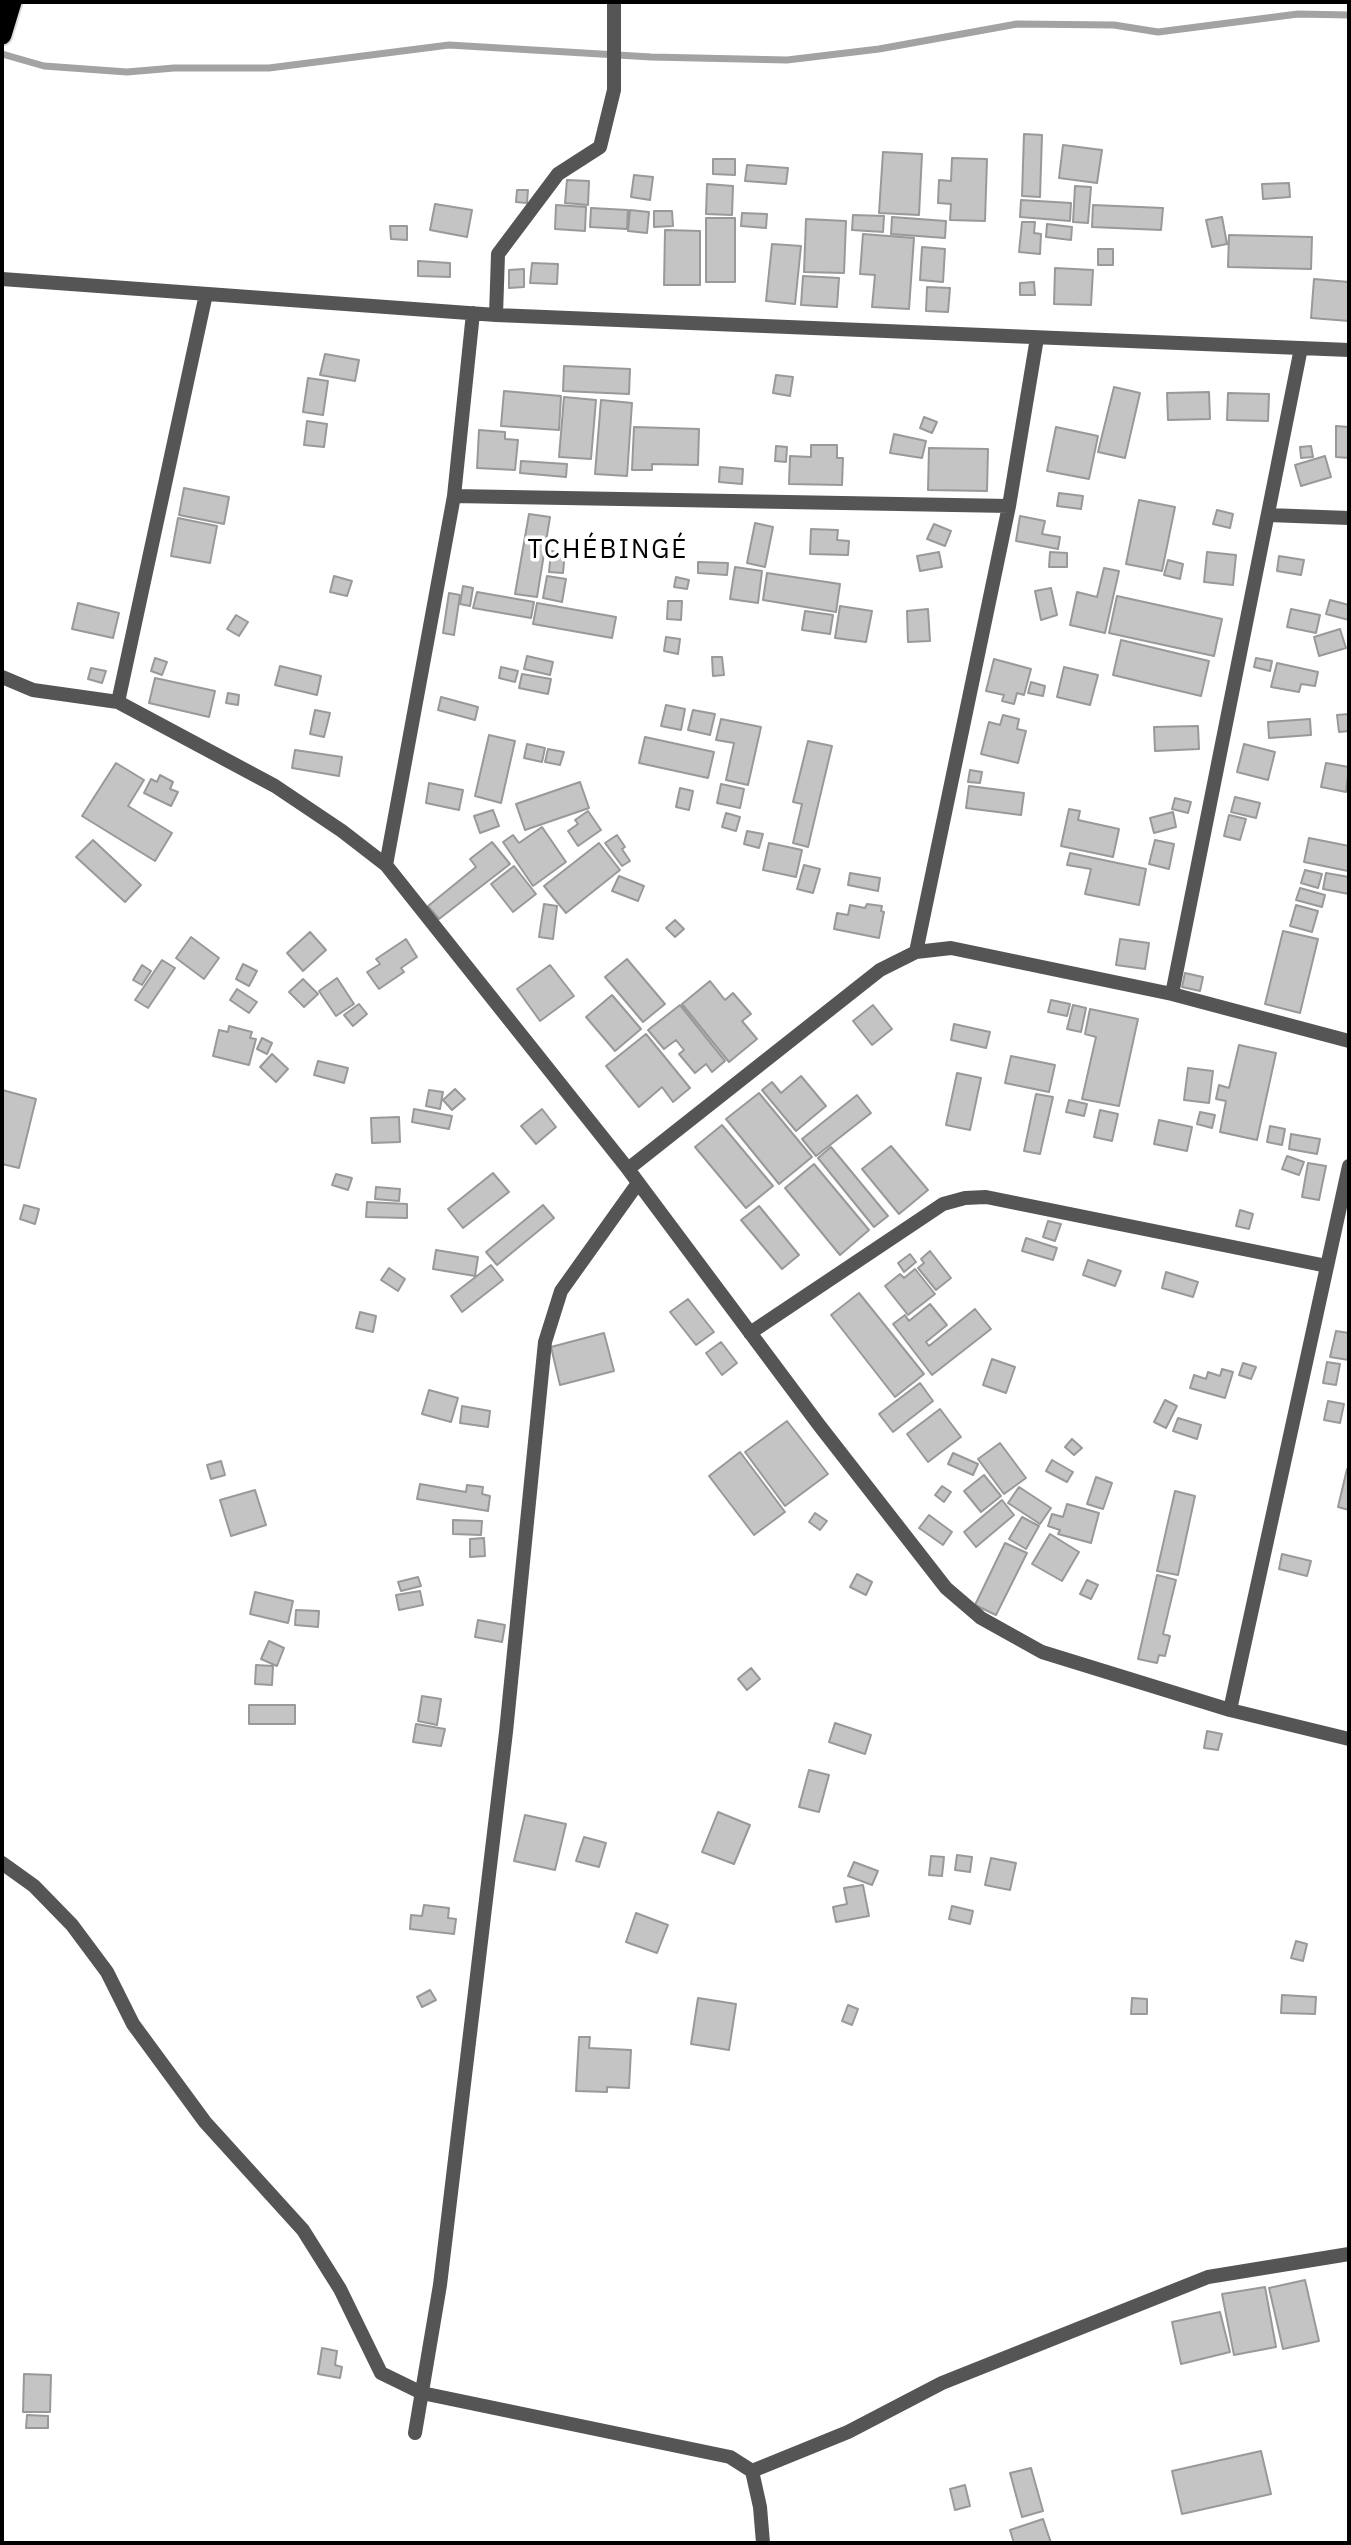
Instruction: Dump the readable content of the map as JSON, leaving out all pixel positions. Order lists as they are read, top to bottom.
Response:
{
  "districts": ["TCHÉBINGÉ"]
}
